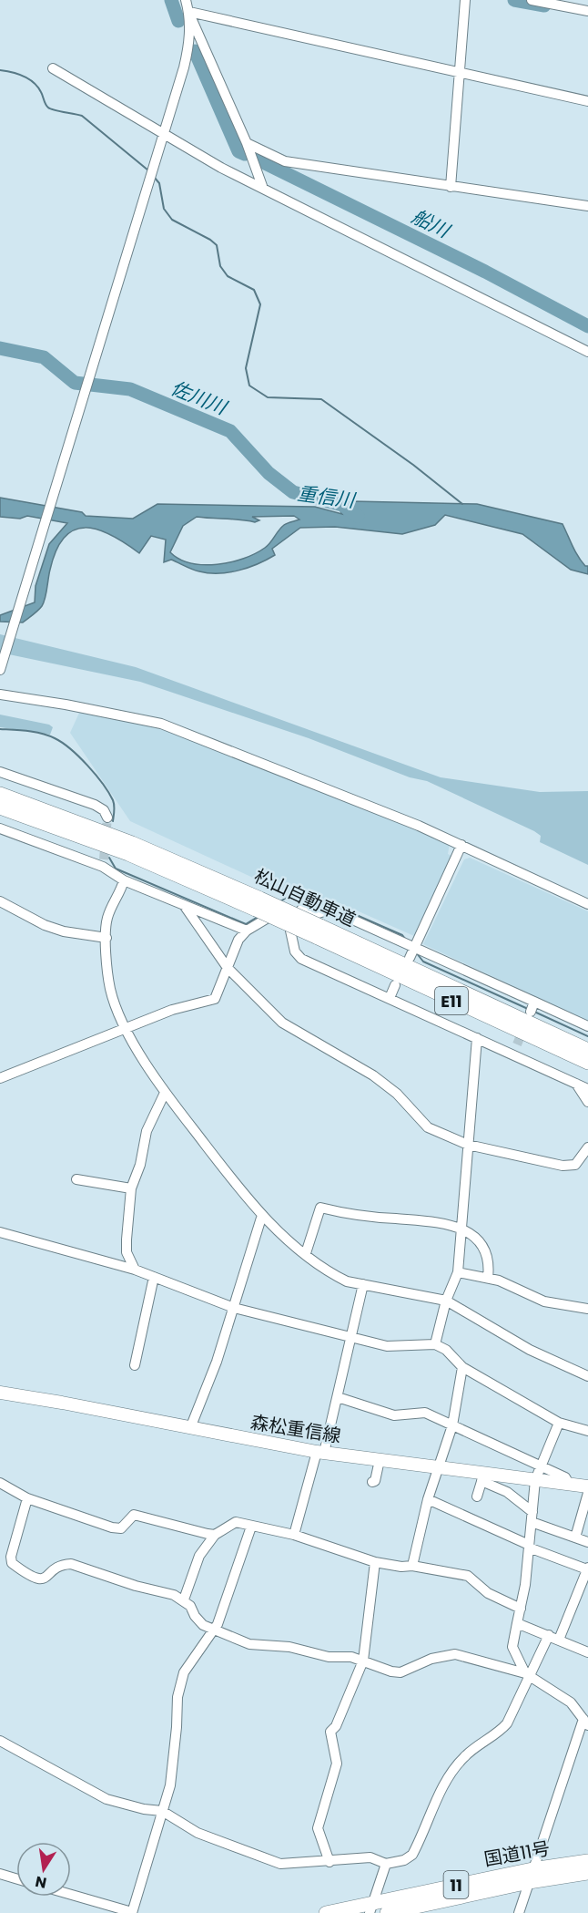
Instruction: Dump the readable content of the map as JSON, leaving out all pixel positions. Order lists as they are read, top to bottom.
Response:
{
  "streets": {
    "highway": [
      "松山自動車道",
      "E11",
      "国道11号",
      "11"
    ],
    "main road": ["森松重信線"]
  },
  "water": ["船川", "佐川川", "重信川"],
  "north": "bottom"
}
